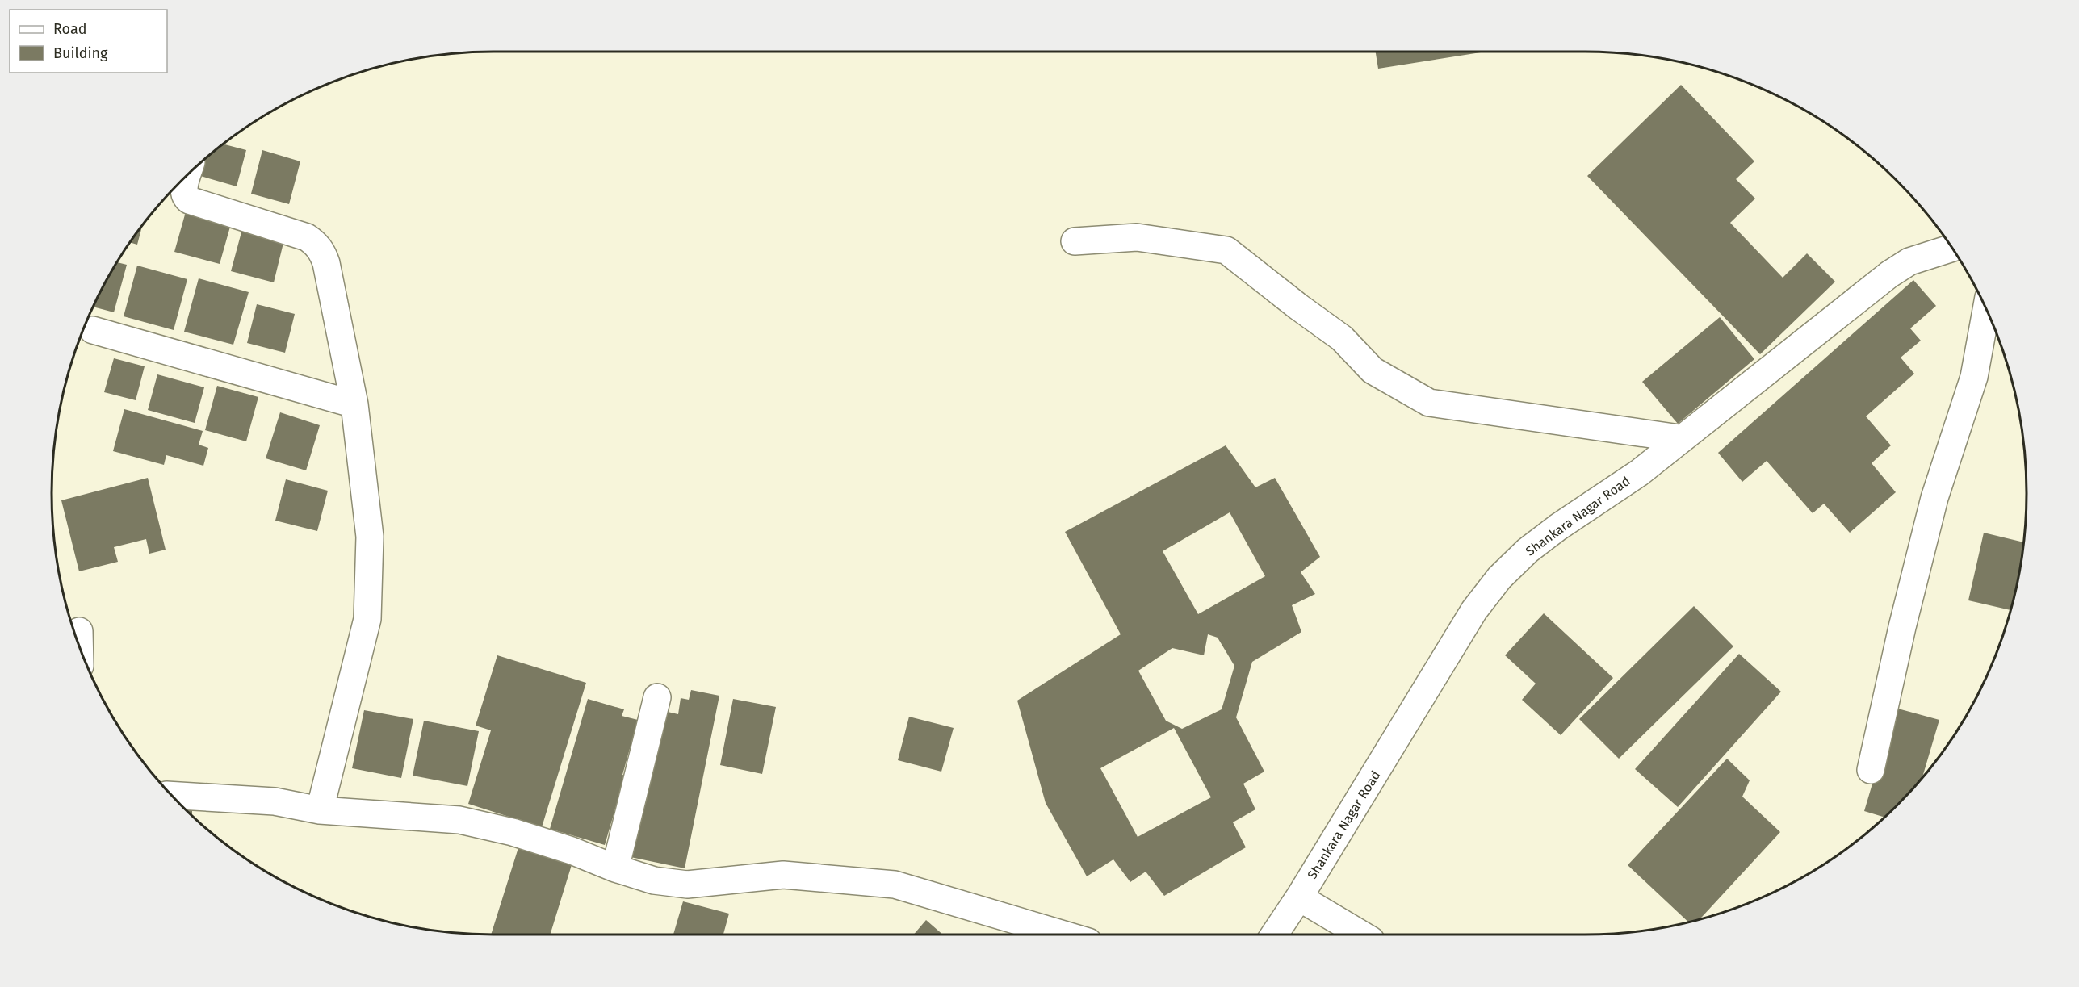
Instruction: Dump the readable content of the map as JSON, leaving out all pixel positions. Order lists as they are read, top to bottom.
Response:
{
  "streets": {
    "street": ["Shankara Nagar Road"]
  },
  "legend": ["Road", "Building"]
}
